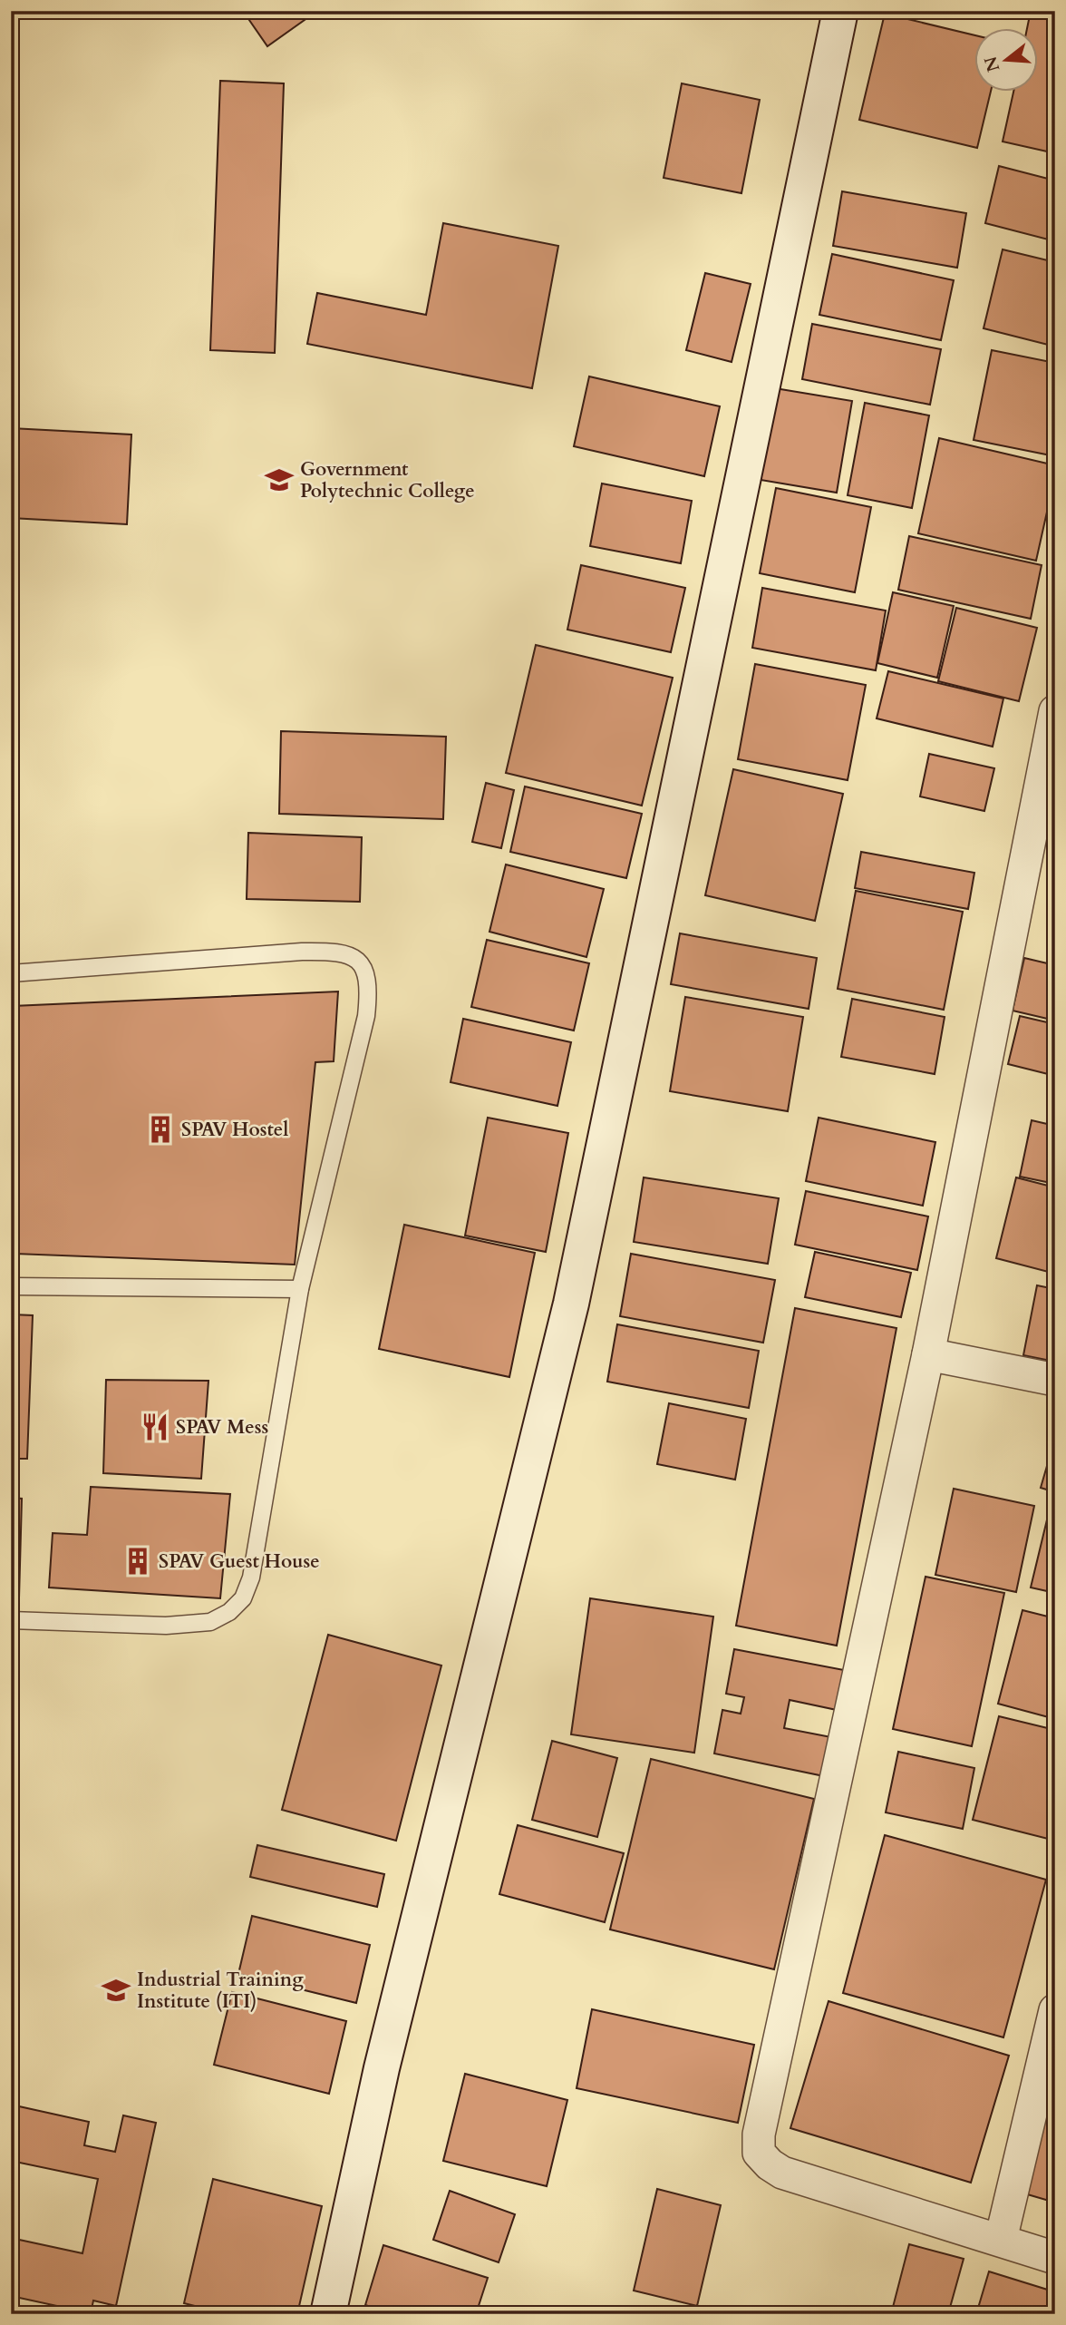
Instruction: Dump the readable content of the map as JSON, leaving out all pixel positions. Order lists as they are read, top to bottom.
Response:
{
  "places": {
    "school or university": ["Government Polytechnic College", "Industrial Training Institute (ITI)"],
    "building": ["SPAV Hostel", "SPAV Guest House"],
    "restaurant": ["SPAV Mess"]
  },
  "north": "left"
}
